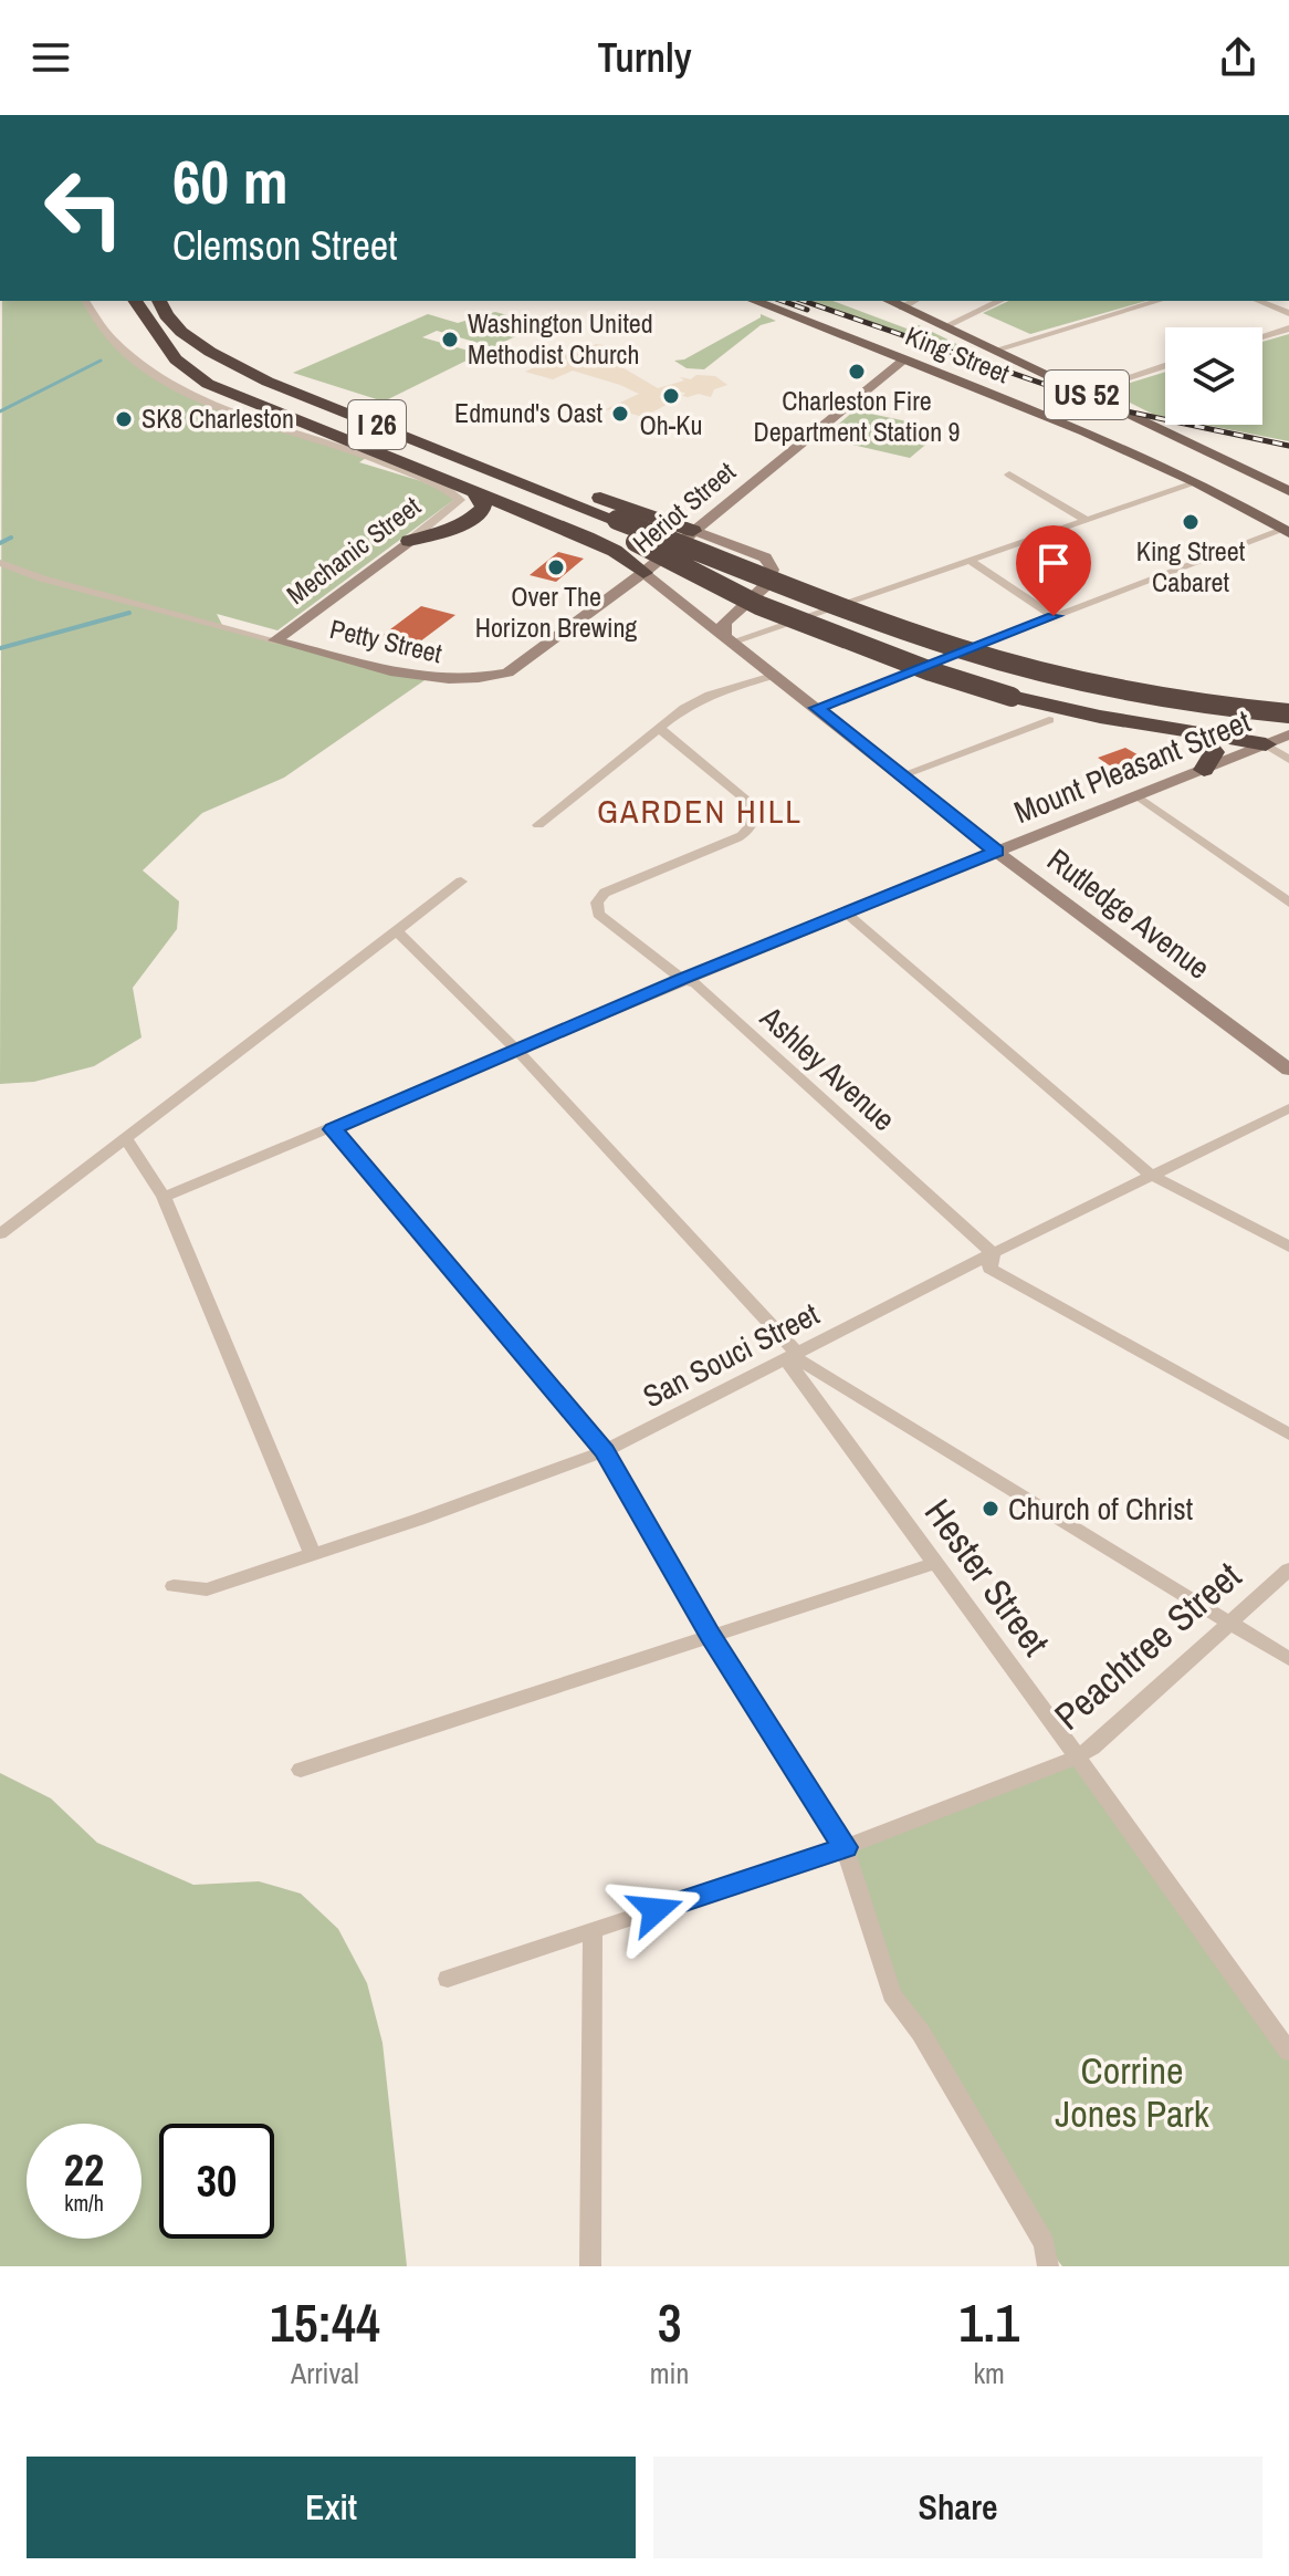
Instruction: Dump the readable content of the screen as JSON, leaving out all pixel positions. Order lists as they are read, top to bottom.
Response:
{
  "streets": {
    "highway": ["I 26"],
    "main road": [
      "King Street",
      "US 52",
      "Heriot Street",
      "Mechanic Street",
      "Petty Street",
      "Mount Pleasant Street",
      "Rutledge Avenue"
    ],
    "street": [
      "Ashley Avenue",
      "San Souci Street",
      "Hester Street",
      "Peachtree Street"
    ]
  },
  "crossings": [
    ["King Street", "Heriot Street"],
    ["Heriot Street", "Petty Street"],
    ["Heriot Street", "Rutledge Avenue"],
    ["Mechanic Street", "Petty Street"],
    ["Mount Pleasant Street", "Rutledge Avenue"],
    ["Mount Pleasant Street", "Ashley Avenue"],
    ["Mount Pleasant Street", "Hester Street"],
    ["Ashley Avenue", "San Souci Street"],
    ["San Souci Street", "Hester Street"],
    ["Hester Street", "Peachtree Street"]
  ],
  "districts": ["GARDEN HILL"],
  "parks": ["Corrine Jones Park"],
  "places": [
    "Washington United Methodist Church",
    "Charleston Fire Department Station 9",
    "Oh-Ku",
    "Edmund's Oast",
    "SK8 Charleston",
    "King Street Cabaret",
    "Over The Horizon Brewing",
    "Church of Christ"
  ],
  "page": {
    "header": "Turnly",
    "turn": ["60 m", "Clemson Street"],
    "speed": "22 km/h",
    "limit": "30",
    "eta": [
      "15:44",
      "Arrival",
      "3",
      "min",
      "1.1",
      "km"
    ],
    "buttons": ["Exit", "Share"]
  }
}
